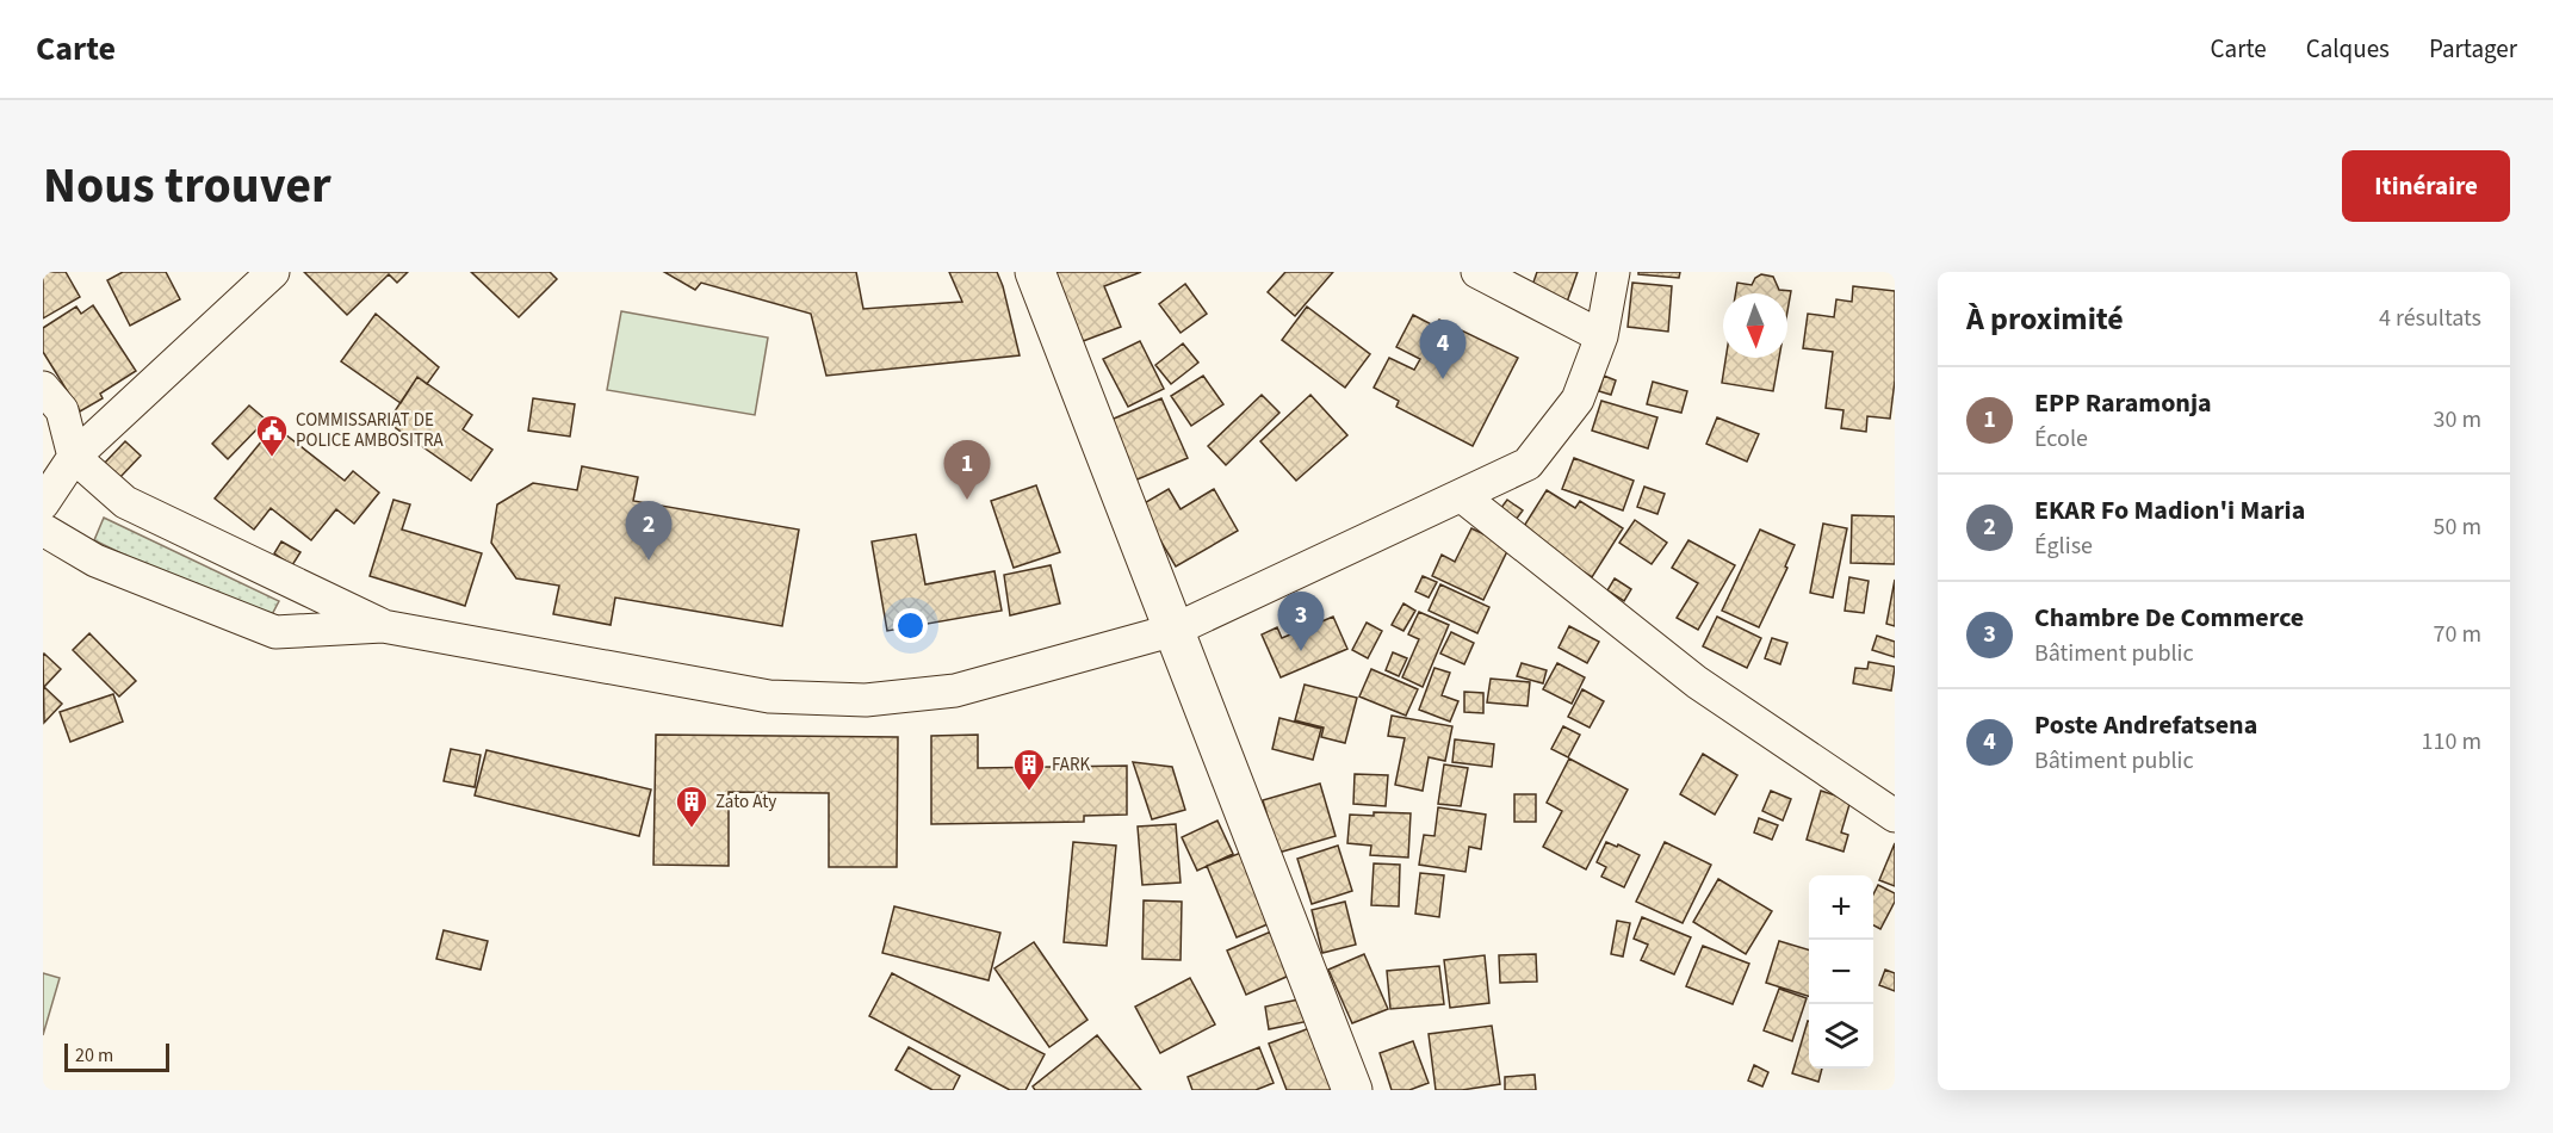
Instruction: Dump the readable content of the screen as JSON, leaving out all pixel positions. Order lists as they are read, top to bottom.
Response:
{
  "places": {
    "public building": ["COMMISSARIAT DE POLICE AMBOSITRA"],
    "building": ["FARK", "Zato Aty"]
  },
  "scale_bar": "20 m",
  "north": "bottom",
  "page": {
    "header": "Carte",
    "nav": ["Carte", "Calques", "Partager"],
    "title": "Nous trouver",
    "buttons": "Itinéraire",
    "heading": ["À proximité", "4 résultats"],
    "pins": [
      "4",
      "1",
      "2",
      "3"
    ],
    "list": [
      {
        "mark": "1",
        "name": "EPP Raramonja",
        "note": "École",
        "value": "30 m"
      },
      {
        "mark": "2",
        "name": "EKAR Fo Madion'i Maria",
        "note": "Église",
        "value": "50 m"
      },
      {
        "mark": "3",
        "name": "Chambre De Commerce",
        "note": "Bâtiment public",
        "value": "70 m"
      },
      {
        "mark": "4",
        "name": "Poste Andrefatsena",
        "note": "Bâtiment public",
        "value": "110 m"
      }
    ],
    "map_buttons": ["+", "−"],
    "scale": "20 m"
  }
}
